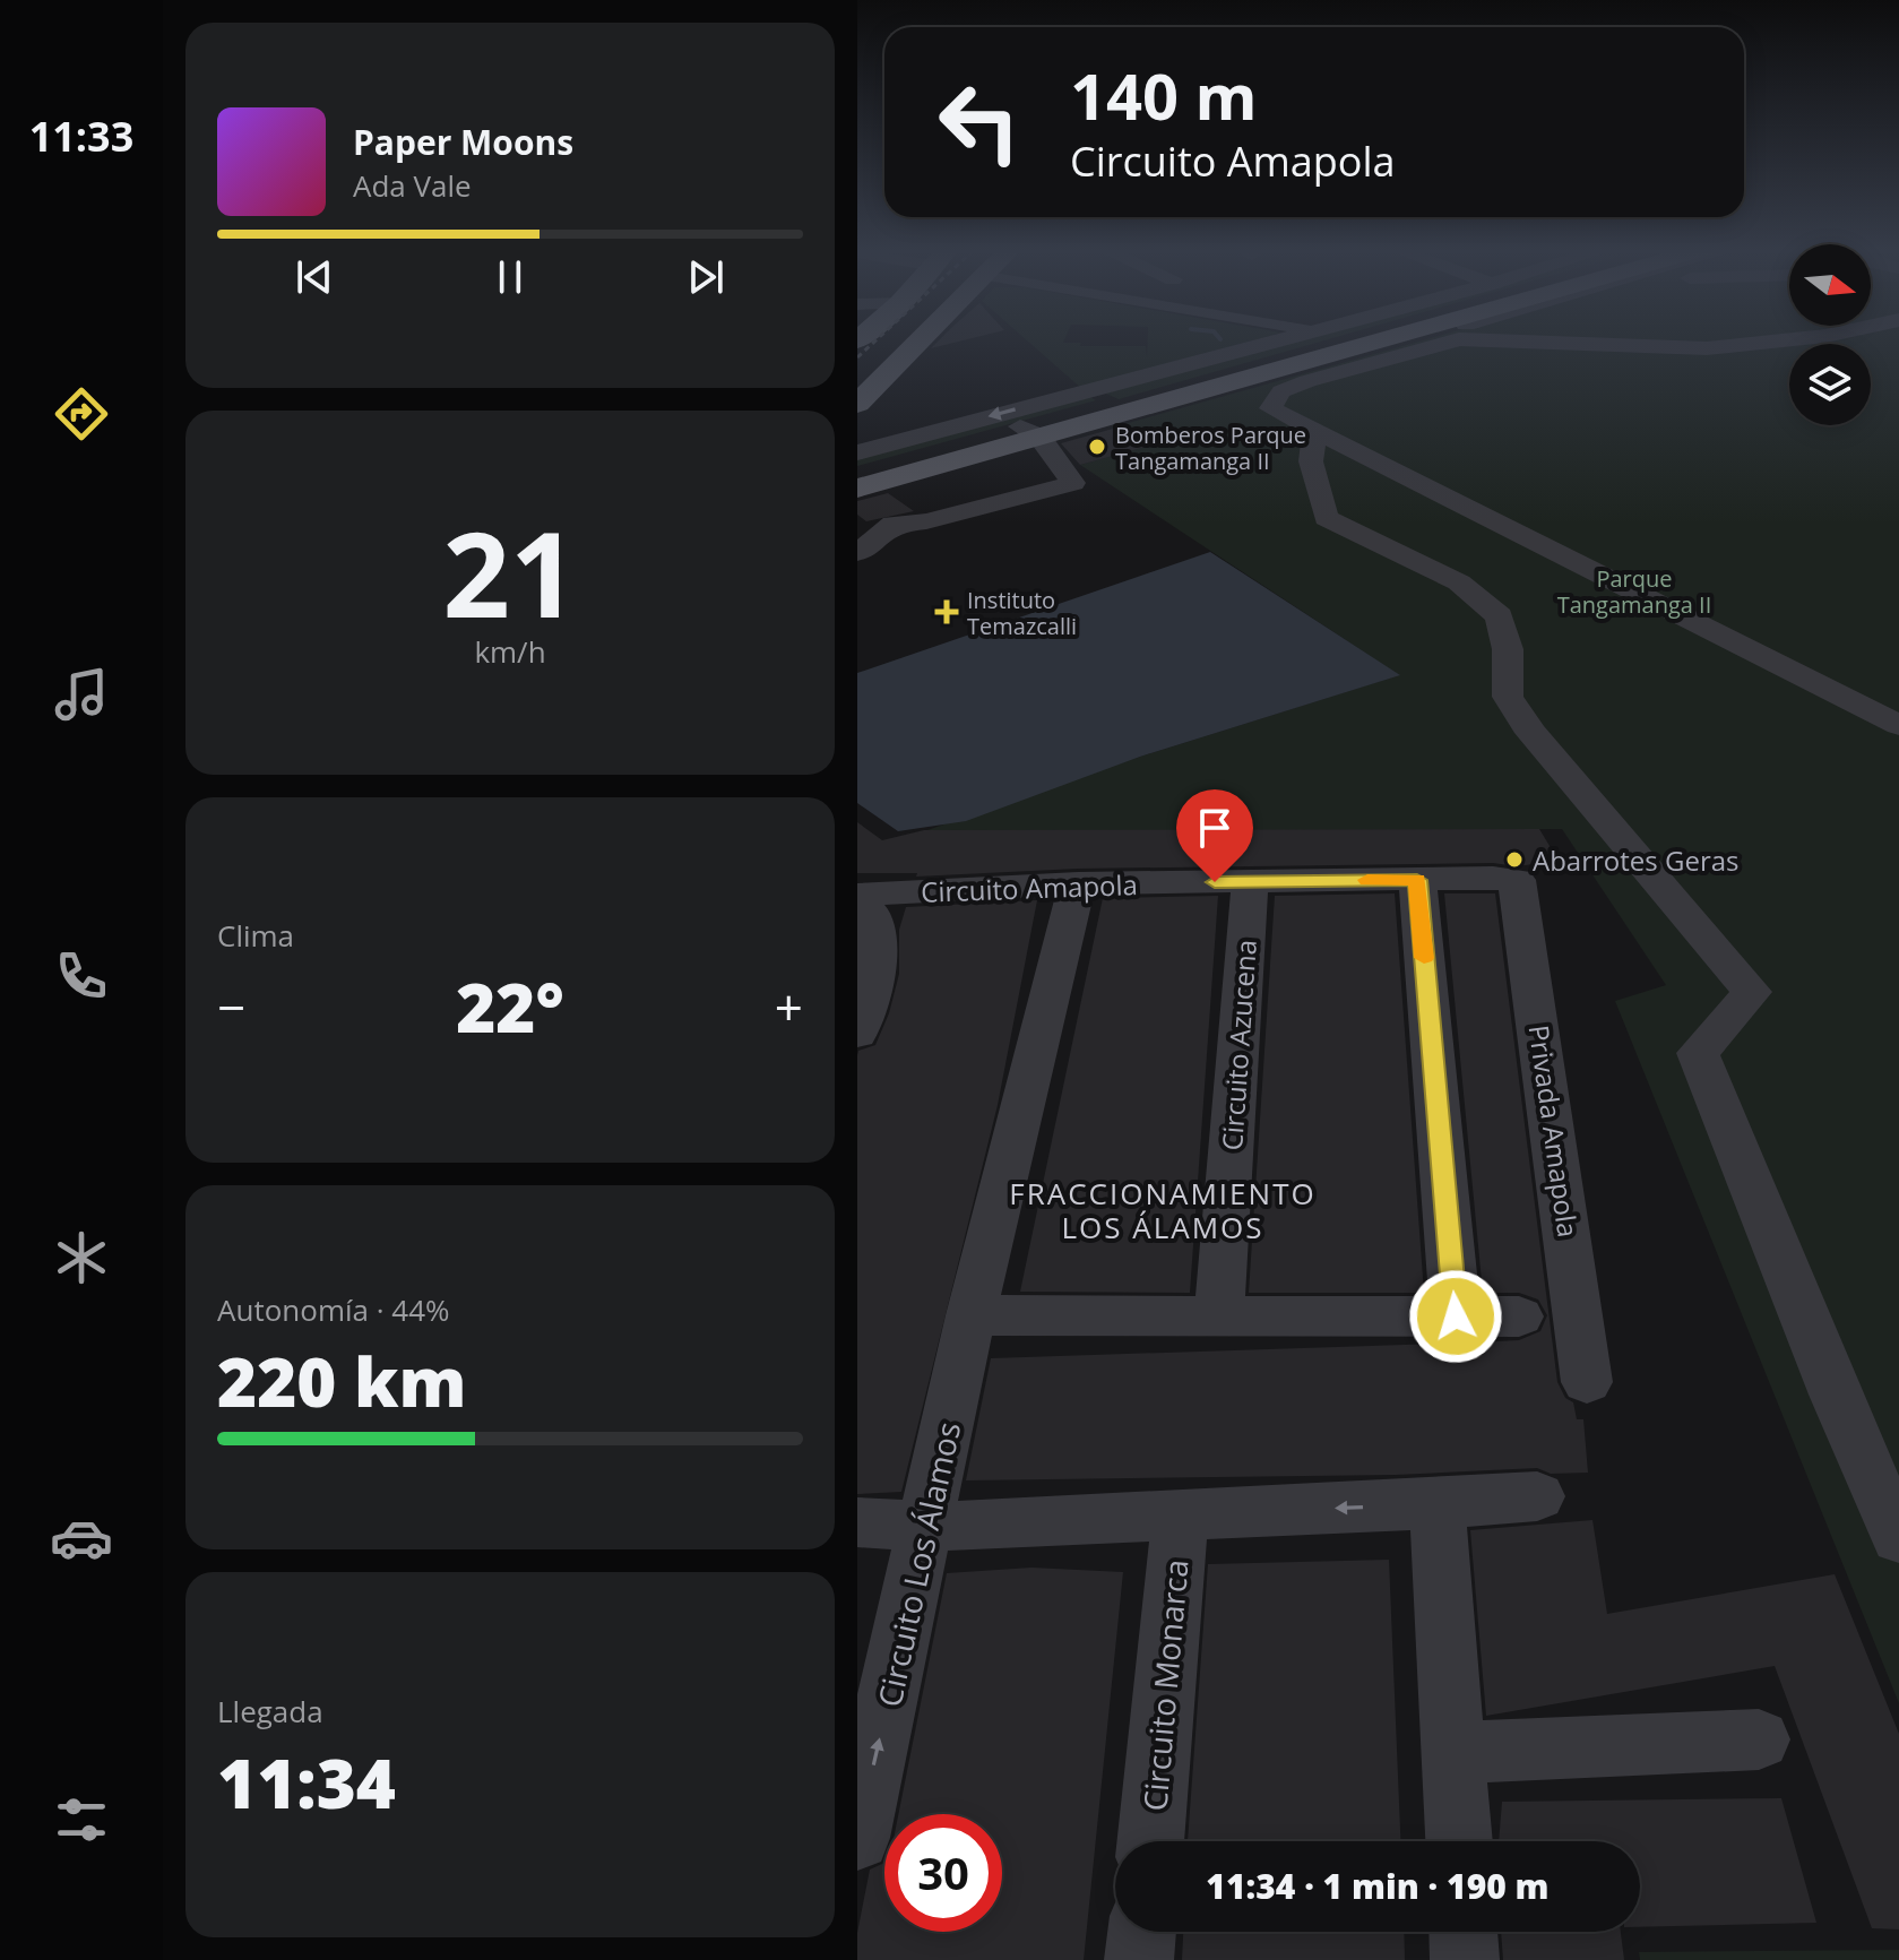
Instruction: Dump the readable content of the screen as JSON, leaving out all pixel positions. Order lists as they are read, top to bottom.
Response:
{
  "streets": {
    "street": [
      "Circuito Amapola",
      "Circuito Azucena",
      "Privada Amapola",
      "Circuito Los Álamos",
      "Circuito Monarca"
    ]
  },
  "crossings": [
    ["Circuito Amapola", "Circuito Azucena"],
    ["Circuito Amapola", "Privada Amapola"],
    ["Circuito Amapola", "Circuito Los Álamos"]
  ],
  "districts": ["FRACCIONAMIENTO LOS ÁLAMOS"],
  "parks": ["Parque Tangamanga II"],
  "places": {
    "other": ["Bomberos Parque Tangamanga II", "Abarrotes Geras"],
    "health": ["Instituto Temazcalli"]
  },
  "north": "right",
  "page": {
    "tabs": "11:33",
    "turn": ["140 m", "Circuito Amapola"],
    "song": ["Paper Moons", "Ada Vale"],
    "tile": [
      ["21", "km/h"],
      "Clima",
      ["Autonomía · 44%", "220 km"],
      ["Llegada", "11:34"]
    ],
    "heat": ["−", "22°", "+"],
    "limit": "30",
    "trip": "11:34 · 1 min · 190 m"
  }
}
